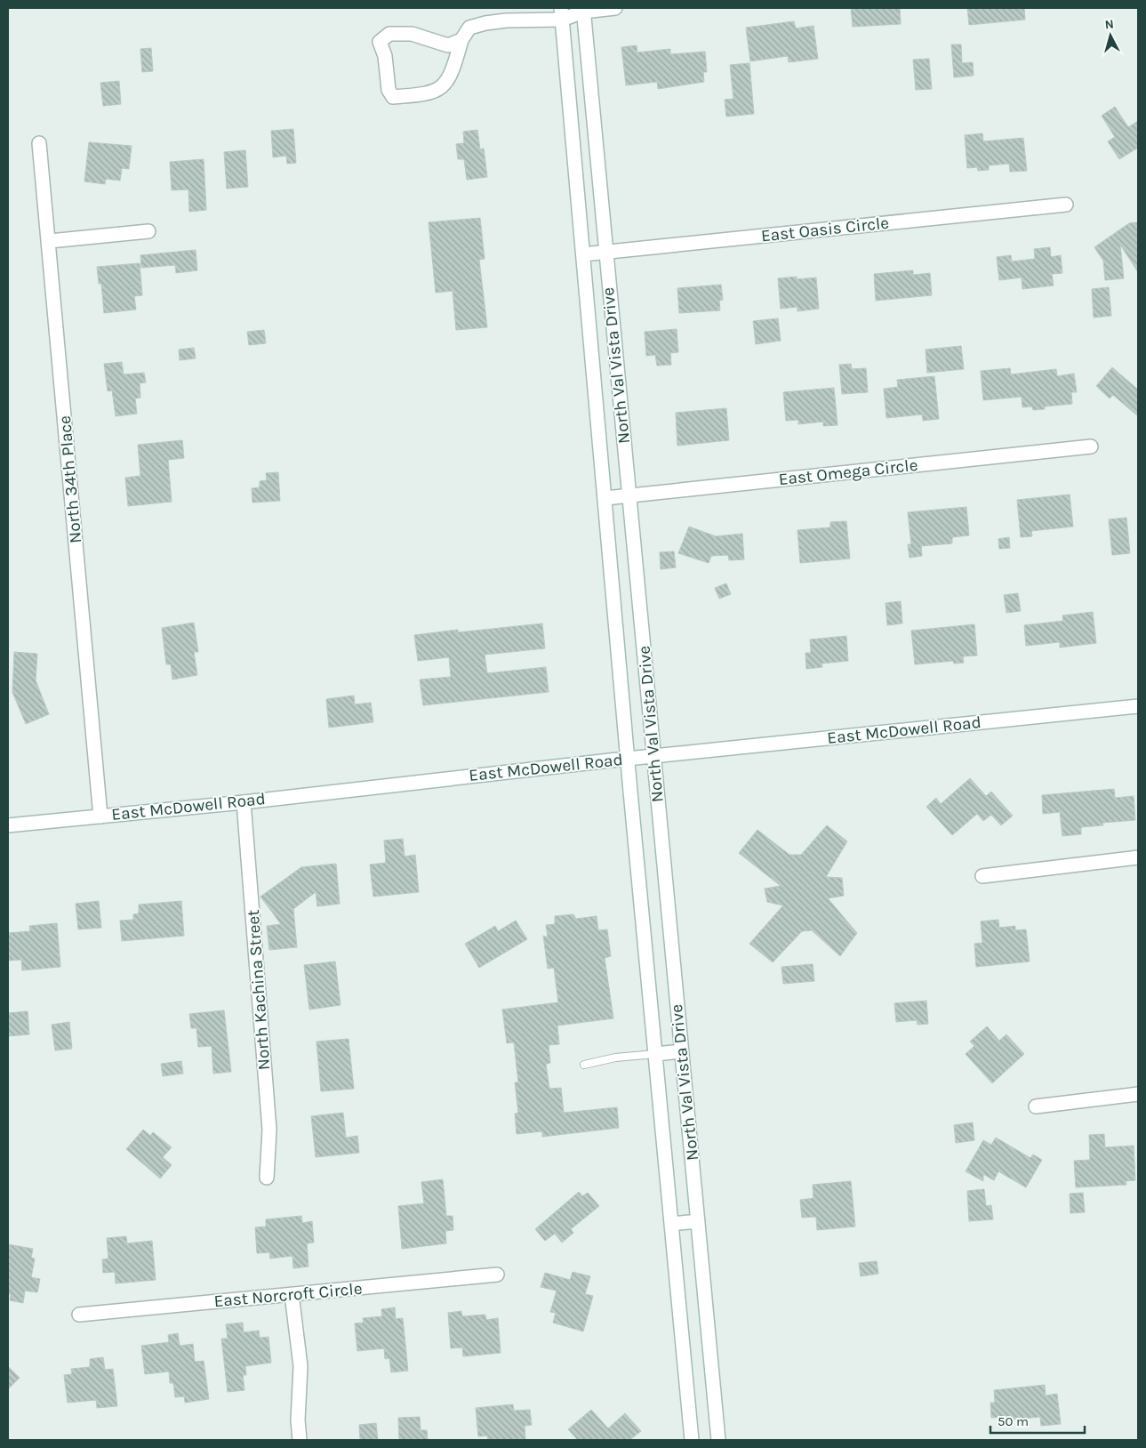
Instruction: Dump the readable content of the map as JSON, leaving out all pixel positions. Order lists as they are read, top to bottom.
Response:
{
  "streets": {
    "main road": [
      "East Oasis Circle",
      "North Val Vista Drive",
      "East Omega Circle",
      "North 34th Place",
      "East McDowell Road",
      "North Kachina Street",
      "East Norcroft Circle"
    ]
  },
  "crossings": [
    ["East Oasis Circle", "North Val Vista Drive"],
    ["North Val Vista Drive", "East Omega Circle"],
    ["North Val Vista Drive", "East McDowell Road"],
    ["North 34th Place", "East McDowell Road"],
    ["East McDowell Road", "North Kachina Street"]
  ],
  "scale_bar": "50 m",
  "north": "top"
}
